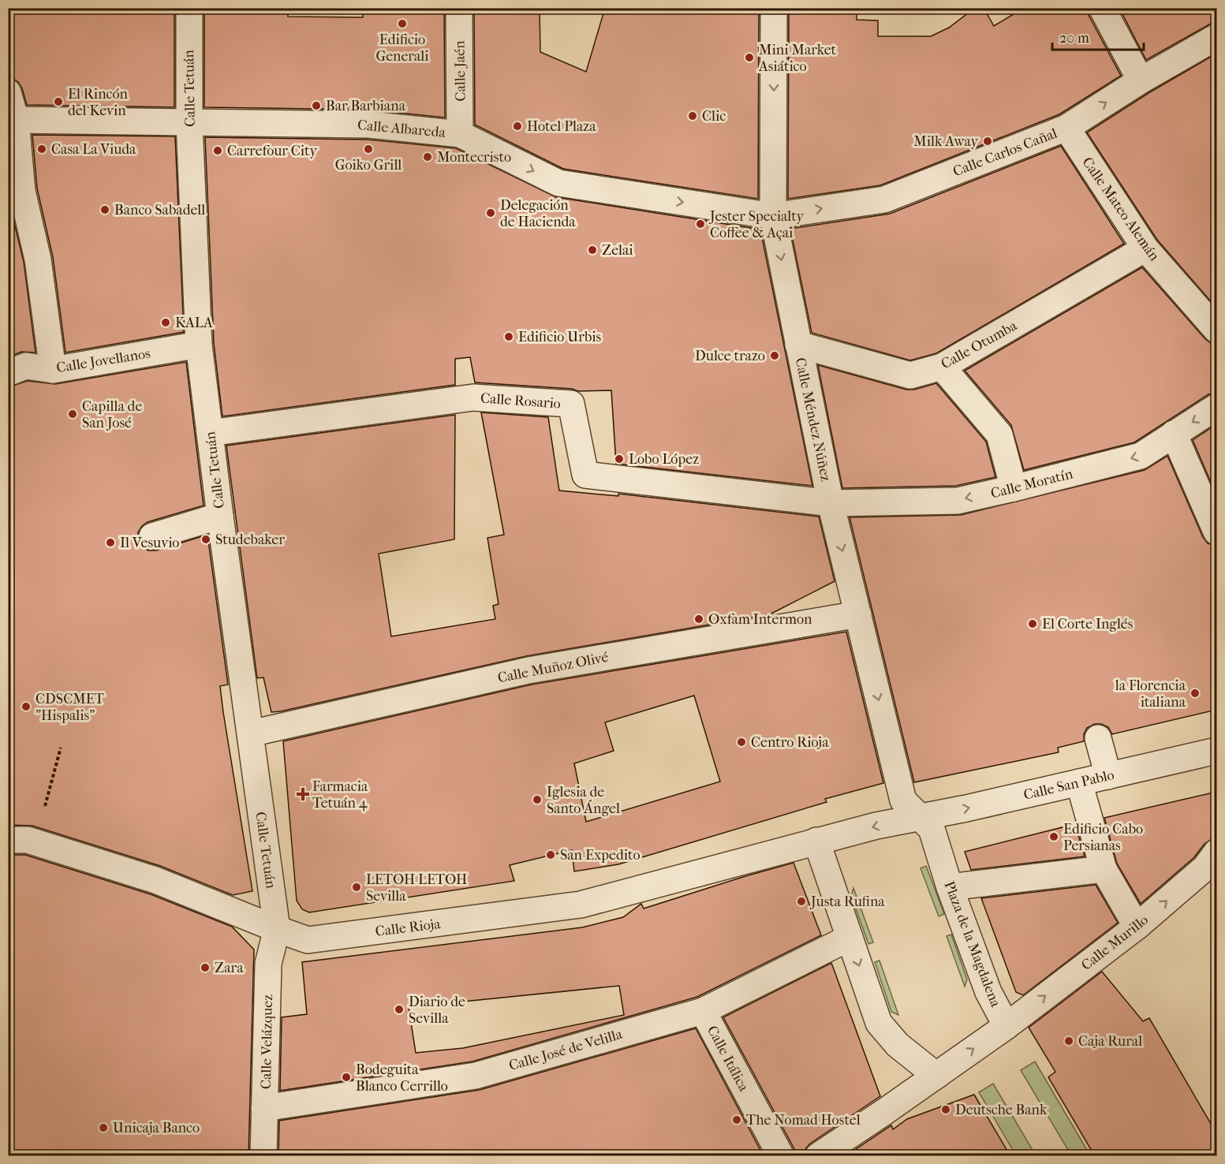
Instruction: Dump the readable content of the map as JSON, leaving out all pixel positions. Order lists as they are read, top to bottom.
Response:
{
  "streets": {
    "street": [
      "Calle Jaén",
      "Calle Tetuán",
      "Calle Albareda",
      "Calle Carlos Cañal",
      "Calle Mateo Alemán",
      "Calle Otumba",
      "Calle Jovellanos",
      "Calle Rosario",
      "Calle Méndez Núñez",
      "Calle Moratín",
      "Calle Muñoz Olivé",
      "Calle San Pablo",
      "Calle Rioja",
      "Calle Murillo",
      "Plaza de la Magdalena",
      "Calle Velázquez",
      "Calle José de Velilla",
      "Calle Itálica"
    ]
  },
  "crossings": [
    ["Calle Jaén", "Calle Albareda"],
    ["Calle Tetuán", "Calle Albareda"],
    ["Calle Tetuán", "Calle Jovellanos"],
    ["Calle Tetuán", "Calle Rosario"],
    ["Calle Tetuán", "Calle Muñoz Olivé"],
    ["Calle Tetuán", "Calle Rioja"],
    ["Calle Tetuán", "Calle Velázquez"],
    ["Calle Albareda", "Calle Carlos Cañal"],
    ["Calle Albareda", "Calle Méndez Núñez"],
    ["Calle Carlos Cañal", "Calle Mateo Alemán"],
    ["Calle Carlos Cañal", "Calle Méndez Núñez"],
    ["Calle Mateo Alemán", "Calle Otumba"],
    ["Calle Otumba", "Calle Méndez Núñez"],
    ["Calle Rosario", "Calle Méndez Núñez"],
    ["Calle Rosario", "Calle Moratín"],
    ["Calle Méndez Núñez", "Calle Moratín"],
    ["Calle Méndez Núñez", "Calle Muñoz Olivé"],
    ["Calle Méndez Núñez", "Calle San Pablo"],
    ["Calle Méndez Núñez", "Plaza de la Magdalena"],
    ["Calle San Pablo", "Plaza de la Magdalena"],
    ["Calle Rioja", "Calle Velázquez"],
    ["Calle Murillo", "Plaza de la Magdalena"],
    ["Calle Velázquez", "Calle José de Velilla"],
    ["Calle José de Velilla", "Calle Itálica"]
  ],
  "one_way": [
    "Calle Albareda",
    "Calle Carlos Cañal",
    "Calle Méndez Núñez",
    "Calle Moratín",
    "Calle Murillo"
  ],
  "places": {
    "other": [
      "Edificio Generali",
      "Mini Market Asiático",
      "El Rincón del Kevin",
      "Bar Barbiana",
      "Clic",
      "Hotel Plaza",
      "Milk Away",
      "Casa La Viuda",
      "Goiko Grill",
      "Carrefour City",
      "Montecristo",
      "Banco Sabadell",
      "Delegación de Hacienda",
      "Jester Specialty Coffee & Açai",
      "Zelai",
      "KALA",
      "Edificio Urbis",
      "Dulce trazo",
      "Capilla de San José",
      "Lobo López",
      "Studebaker",
      "Il Vesuvio",
      "Oxfam Intermon",
      "El Corte Inglés",
      "la Florencia italiana",
      "CDSCMET \"Hispalis\"",
      "Centro Rioja",
      "Iglesia de Santo Ángel",
      "Edificio Cabo Persianas",
      "San Expedito",
      "LETOH LETOH Sevilla",
      "Justa Rufina",
      "Zara",
      "Diario de Sevilla",
      "Caja Rural",
      "Bodeguita Blanco Cerrillo",
      "Deutsche Bank",
      "The Nomad Hostel",
      "Unicaja Banco"
    ],
    "health": ["Farmacia Tetuán 4"]
  },
  "scale_bar": "20 m"
}
